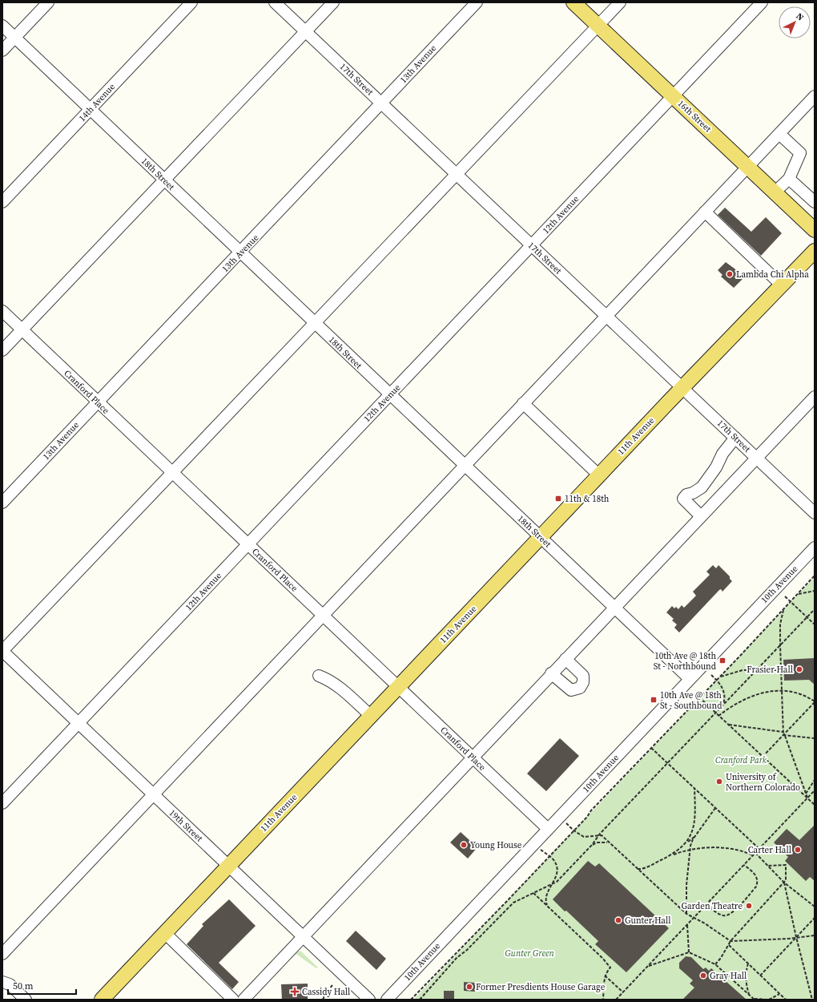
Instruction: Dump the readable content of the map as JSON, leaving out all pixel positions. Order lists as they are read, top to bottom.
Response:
{
  "streets": {
    "main road": ["16th Street", "11th Avenue"],
    "street": [
      "13th Avenue",
      "17th Street",
      "14th Avenue",
      "18th Street",
      "12th Avenue",
      "Cranford Place",
      "10th Avenue",
      "19th Street"
    ]
  },
  "crossings": [
    ["13th Avenue", "17th Street"],
    ["13th Avenue", "18th Street"],
    ["13th Avenue", "Cranford Place"],
    ["17th Street", "12th Avenue"],
    ["17th Street", "11th Avenue"],
    ["14th Avenue", "18th Street"],
    ["16th Street", "12th Avenue"],
    ["18th Street", "12th Avenue"],
    ["18th Street", "11th Avenue"],
    ["18th Street", "10th Avenue"],
    ["12th Avenue", "Cranford Place"],
    ["12th Avenue", "19th Street"],
    ["Cranford Place", "11th Avenue"],
    ["Cranford Place", "10th Avenue"],
    ["11th Avenue", "19th Street"]
  ],
  "parks": ["Cranford Park", "Gunter Green"],
  "places": {
    "other": [
      "Lambda Chi Alpha",
      "Frasier Hall",
      "University of Northern Colorado",
      "Young House",
      "Carter Hall",
      "Garden Theatre",
      "Gunter Hall",
      "Gray Hall",
      "Former Presdients House Garage"
    ],
    "transit": ["11th & 18th", "10th Ave @ 18th St - Northbound", "10th Ave @ 18th St - Southbound"],
    "health": ["Cassidy Hall"]
  },
  "scale_bar": "50 m",
  "north": "top right"
}
